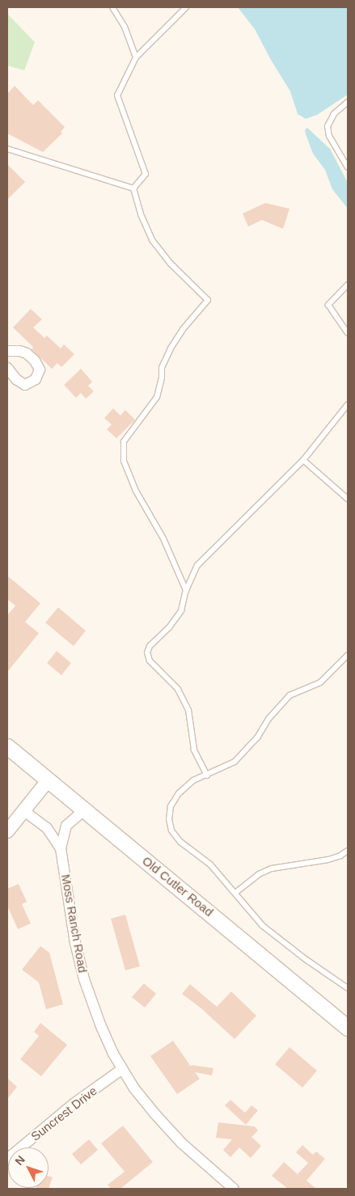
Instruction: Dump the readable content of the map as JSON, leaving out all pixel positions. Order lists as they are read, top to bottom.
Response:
{
  "streets": {
    "main road": ["Old Cutler Road"],
    "street": ["Moss Ranch Road", "Suncrest Drive"]
  },
  "crossings": [
    ["Old Cutler Road", "Moss Ranch Road"],
    ["Moss Ranch Road", "Suncrest Drive"]
  ],
  "north": "top left"
}
